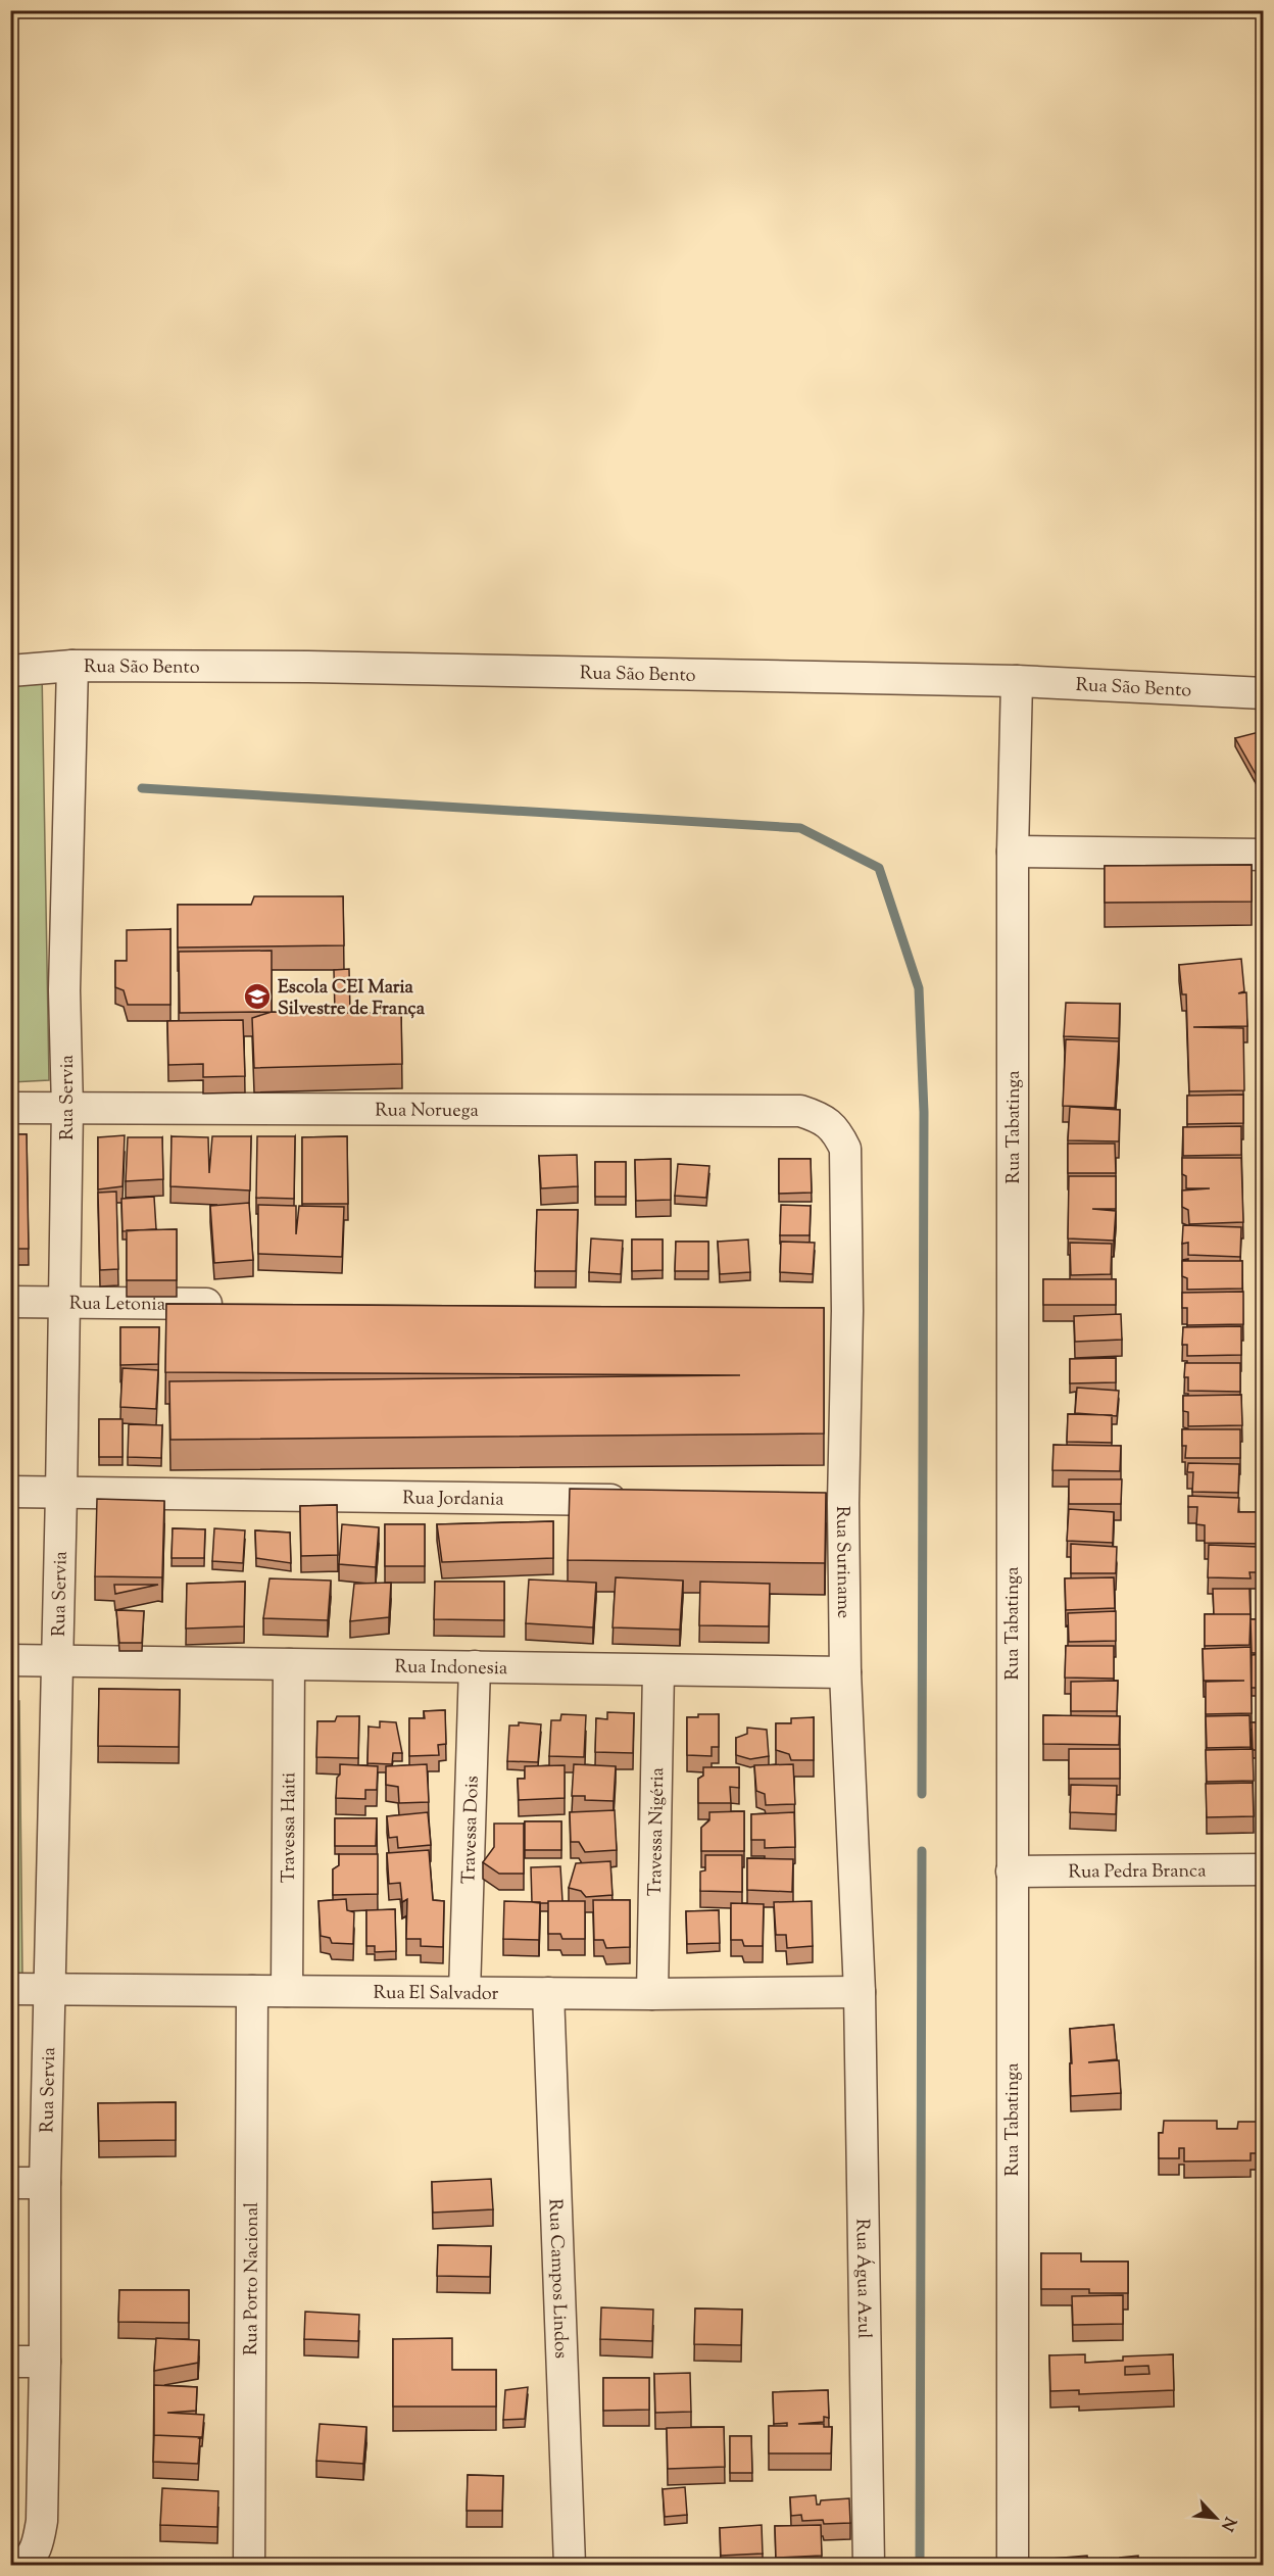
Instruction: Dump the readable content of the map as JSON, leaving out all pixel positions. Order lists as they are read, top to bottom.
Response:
{
  "streets": {
    "street": [
      "Rua São Bento",
      "Rua Servia",
      "Rua Noruega",
      "Rua Tabatinga",
      "Rua Letonia",
      "Rua Jordania",
      "Rua Suriname",
      "Rua Indonesia",
      "Travessa Haiti",
      "Travessa Dois",
      "Travessa Nigéria",
      "Rua Pedra Branca",
      "Rua El Salvador",
      "Rua Porto Nacional",
      "Rua Campos Lindos",
      "Rua Água Azul"
    ]
  },
  "crossings": [
    ["Rua São Bento", "Rua Servia"],
    ["Rua São Bento", "Rua Tabatinga"],
    ["Rua Servia", "Rua Noruega"],
    ["Rua Servia", "Rua Letonia"],
    ["Rua Servia", "Rua Jordania"],
    ["Rua Servia", "Rua Indonesia"],
    ["Rua Servia", "Rua El Salvador"],
    ["Rua Noruega", "Rua Suriname"],
    ["Rua Tabatinga", "Rua Pedra Branca"],
    ["Rua Suriname", "Rua Indonesia"],
    ["Rua Suriname", "Rua El Salvador"],
    ["Rua Suriname", "Rua Água Azul"],
    ["Rua Indonesia", "Travessa Haiti"],
    ["Rua Indonesia", "Travessa Dois"],
    ["Rua Indonesia", "Travessa Nigéria"],
    ["Travessa Haiti", "Rua El Salvador"],
    ["Travessa Dois", "Rua El Salvador"],
    ["Travessa Nigéria", "Rua El Salvador"],
    ["Rua El Salvador", "Rua Porto Nacional"],
    ["Rua El Salvador", "Rua Campos Lindos"],
    ["Rua El Salvador", "Rua Água Azul"]
  ],
  "places": {
    "school or university": ["Escola CEI Maria Silvestre de França"]
  },
  "north": "bottom right"
}
